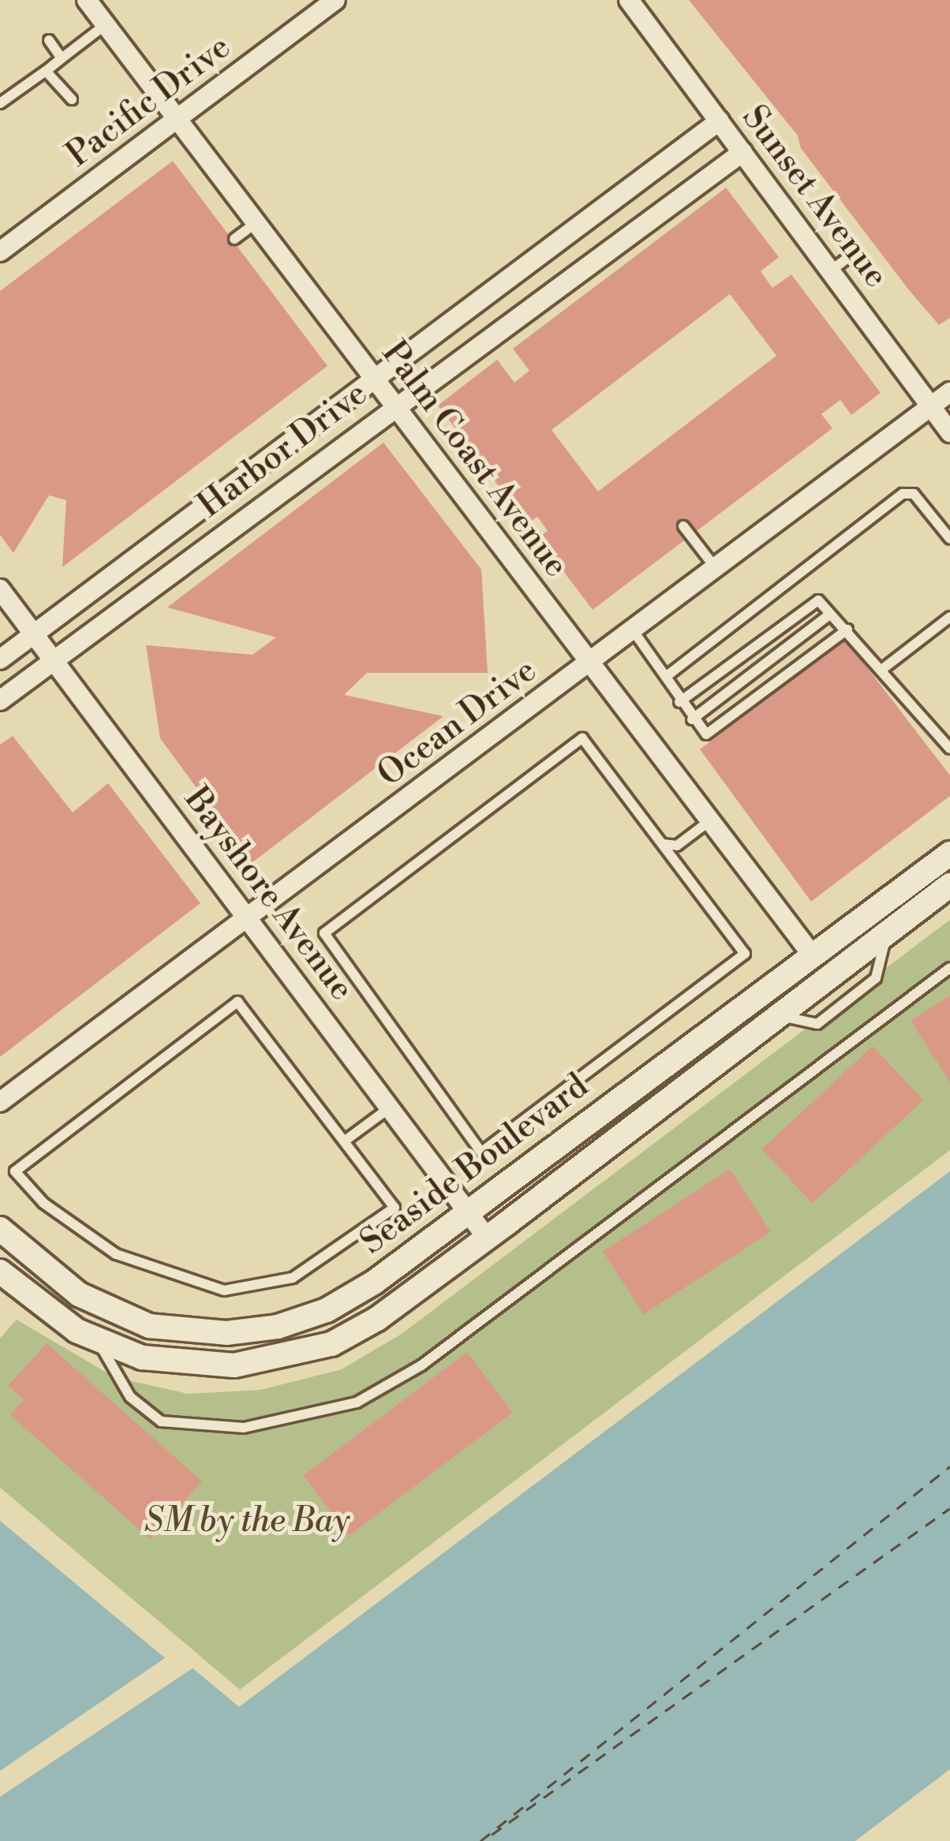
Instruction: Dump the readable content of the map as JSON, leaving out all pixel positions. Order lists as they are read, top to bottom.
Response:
{
  "streets": {
    "street": [
      "Pacific Drive",
      "Sunset Avenue",
      "Harbor Drive",
      "Palm Coast Avenue",
      "Ocean Drive",
      "Bayshore Avenue",
      "Seaside Boulevard"
    ]
  },
  "crossings": [
    ["Pacific Drive", "Palm Coast Avenue"],
    ["Sunset Avenue", "Harbor Drive"],
    ["Sunset Avenue", "Ocean Drive"],
    ["Harbor Drive", "Palm Coast Avenue"],
    ["Harbor Drive", "Bayshore Avenue"],
    ["Palm Coast Avenue", "Ocean Drive"],
    ["Palm Coast Avenue", "Seaside Boulevard"],
    ["Ocean Drive", "Bayshore Avenue"],
    ["Bayshore Avenue", "Seaside Boulevard"]
  ],
  "parks": ["SM by the Bay"]
}
